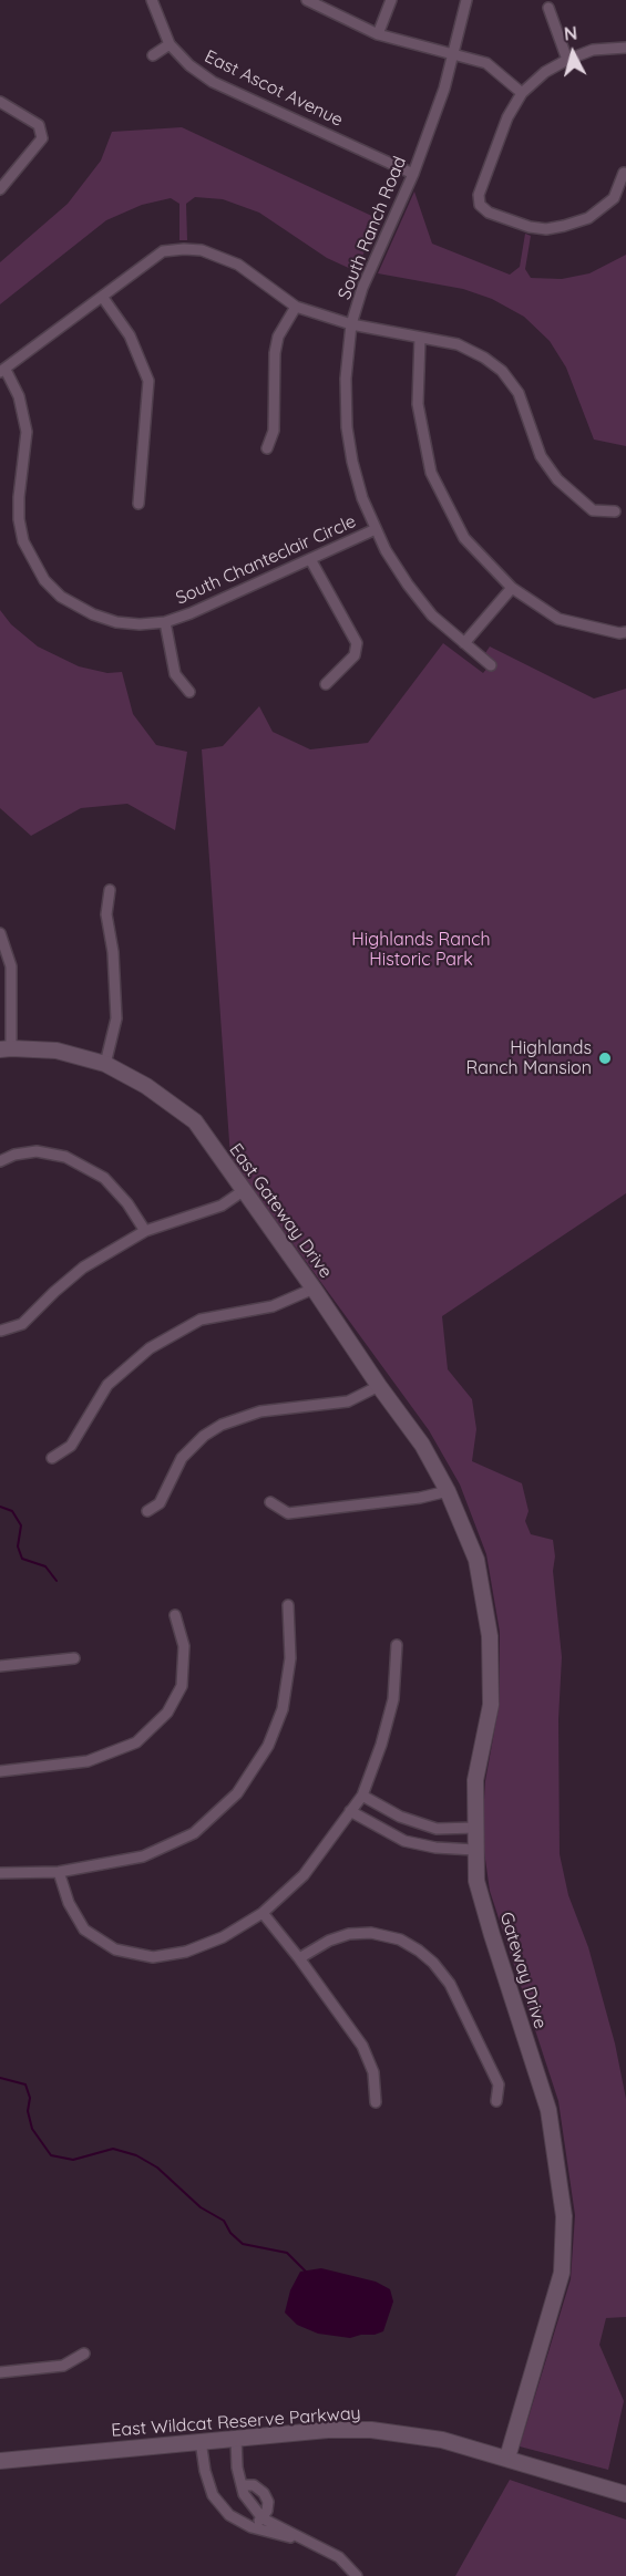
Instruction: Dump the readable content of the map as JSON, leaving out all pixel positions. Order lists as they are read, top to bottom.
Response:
{
  "streets": {
    "street": [
      "East Ascot Avenue",
      "South Ranch Road",
      "South Chanteclair Circle",
      "East Gateway Drive",
      "Gateway Drive",
      "East Wildcat Reserve Parkway"
    ]
  },
  "crossings": [
    ["East Ascot Avenue", "South Ranch Road"],
    ["South Ranch Road", "South Chanteclair Circle"],
    ["East Gateway Drive", "Gateway Drive"],
    ["Gateway Drive", "East Wildcat Reserve Parkway"]
  ],
  "parks": ["Highlands Ranch Historic Park"],
  "places": ["Highlands Ranch Mansion"],
  "north": "top"
}
